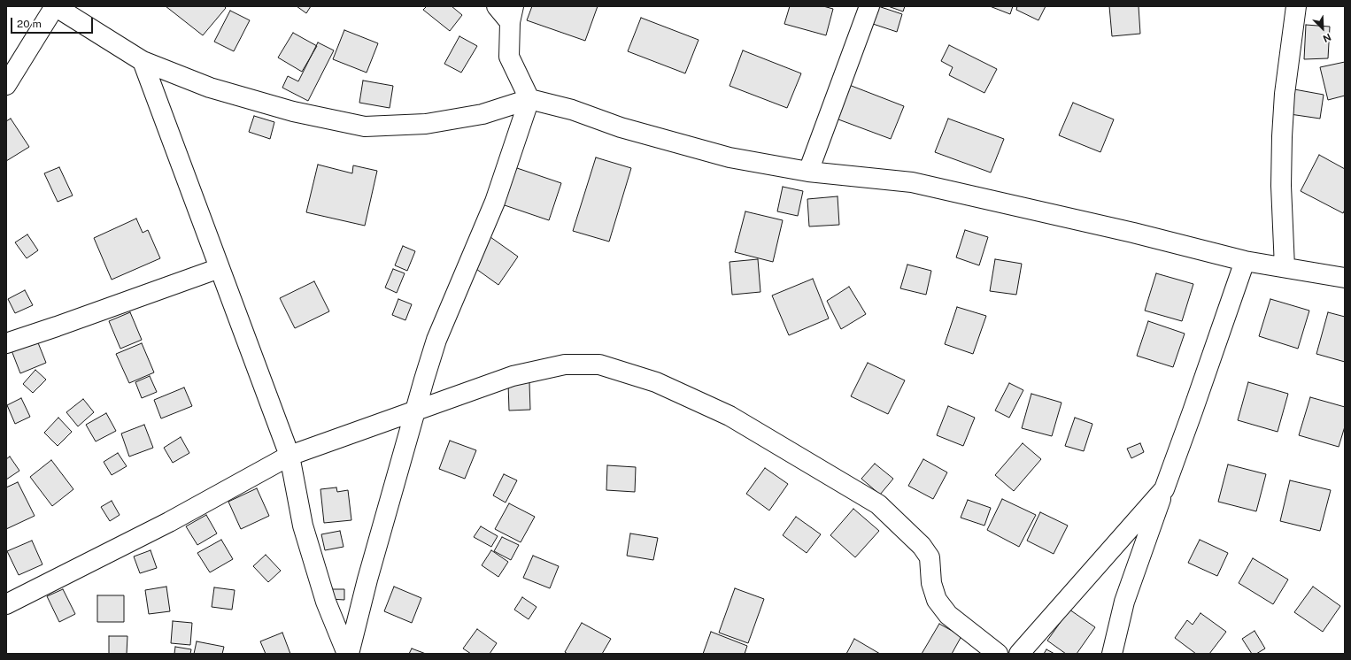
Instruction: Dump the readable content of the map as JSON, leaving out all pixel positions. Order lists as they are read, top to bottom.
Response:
{
  "scale_bar": "20 m",
  "north": "bottom right"
}
